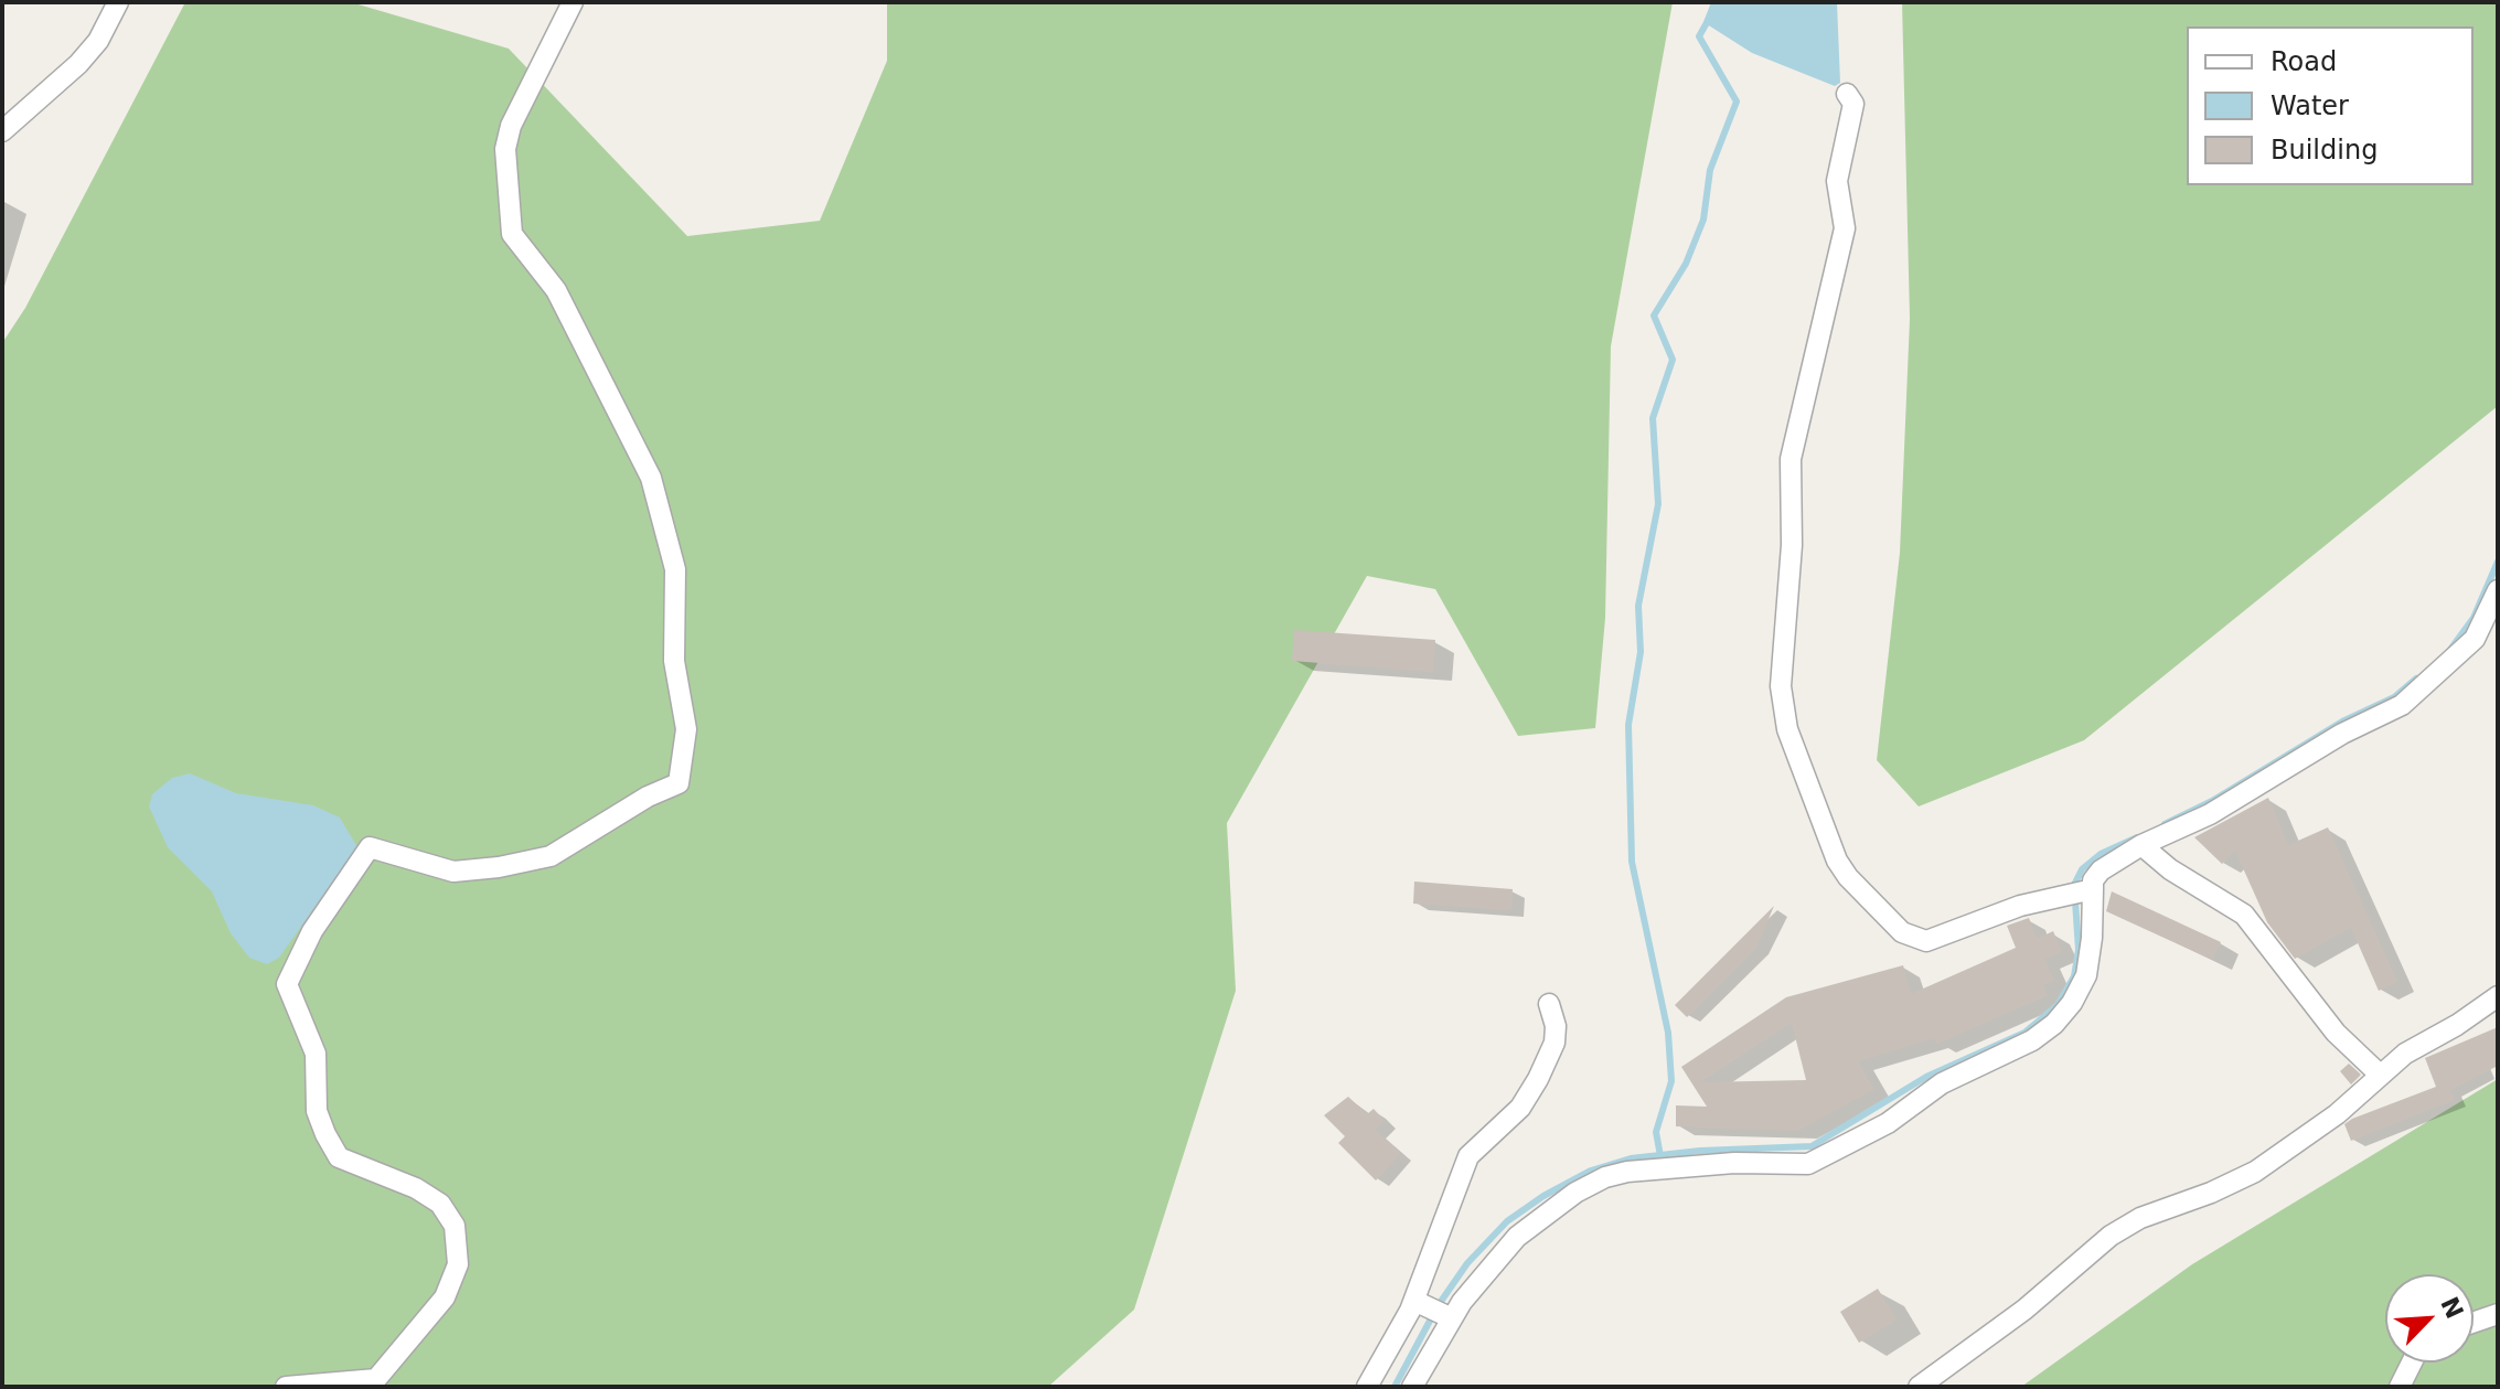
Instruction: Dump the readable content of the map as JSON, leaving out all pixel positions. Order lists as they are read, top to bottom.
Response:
{
  "legend": ["Road", "Water", "Building"],
  "north": "top right"
}
